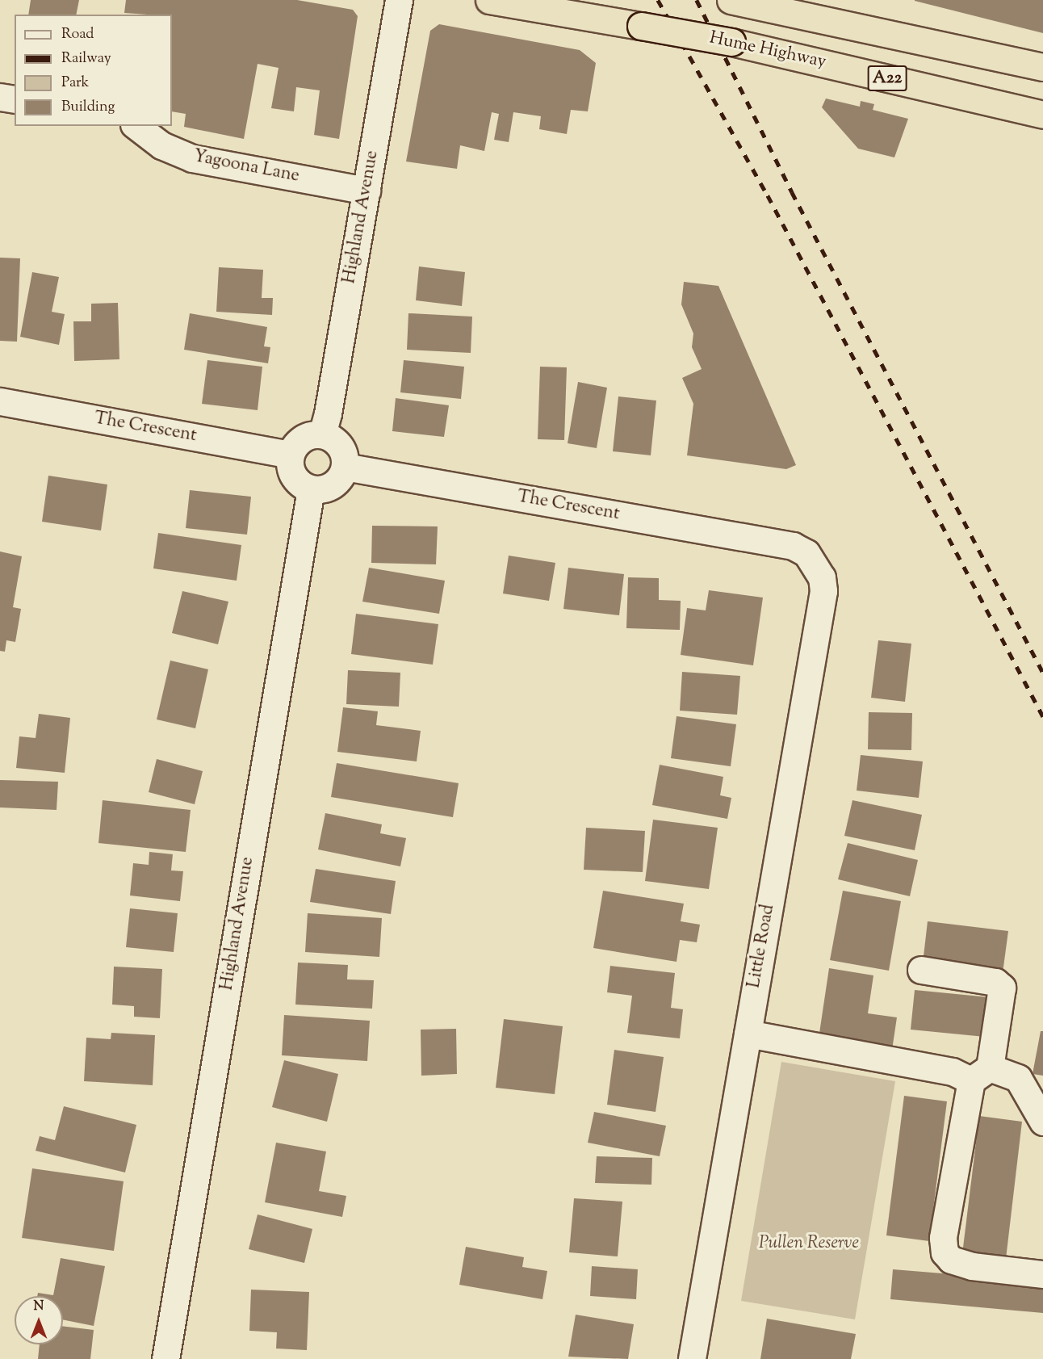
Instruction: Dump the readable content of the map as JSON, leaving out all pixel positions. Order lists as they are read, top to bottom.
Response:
{
  "streets": {
    "highway": ["Hume Highway", "A22"],
    "street": [
      "Yagoona Lane",
      "Highland Avenue",
      "The Crescent",
      "Little Road"
    ]
  },
  "crossings": [
    ["Yagoona Lane", "Highland Avenue"],
    ["Highland Avenue", "The Crescent"],
    ["The Crescent", "Little Road"]
  ],
  "parks": ["Pullen Reserve"],
  "legend": [
    "Road",
    "Railway",
    "Park",
    "Building"
  ],
  "north": "top"
}
